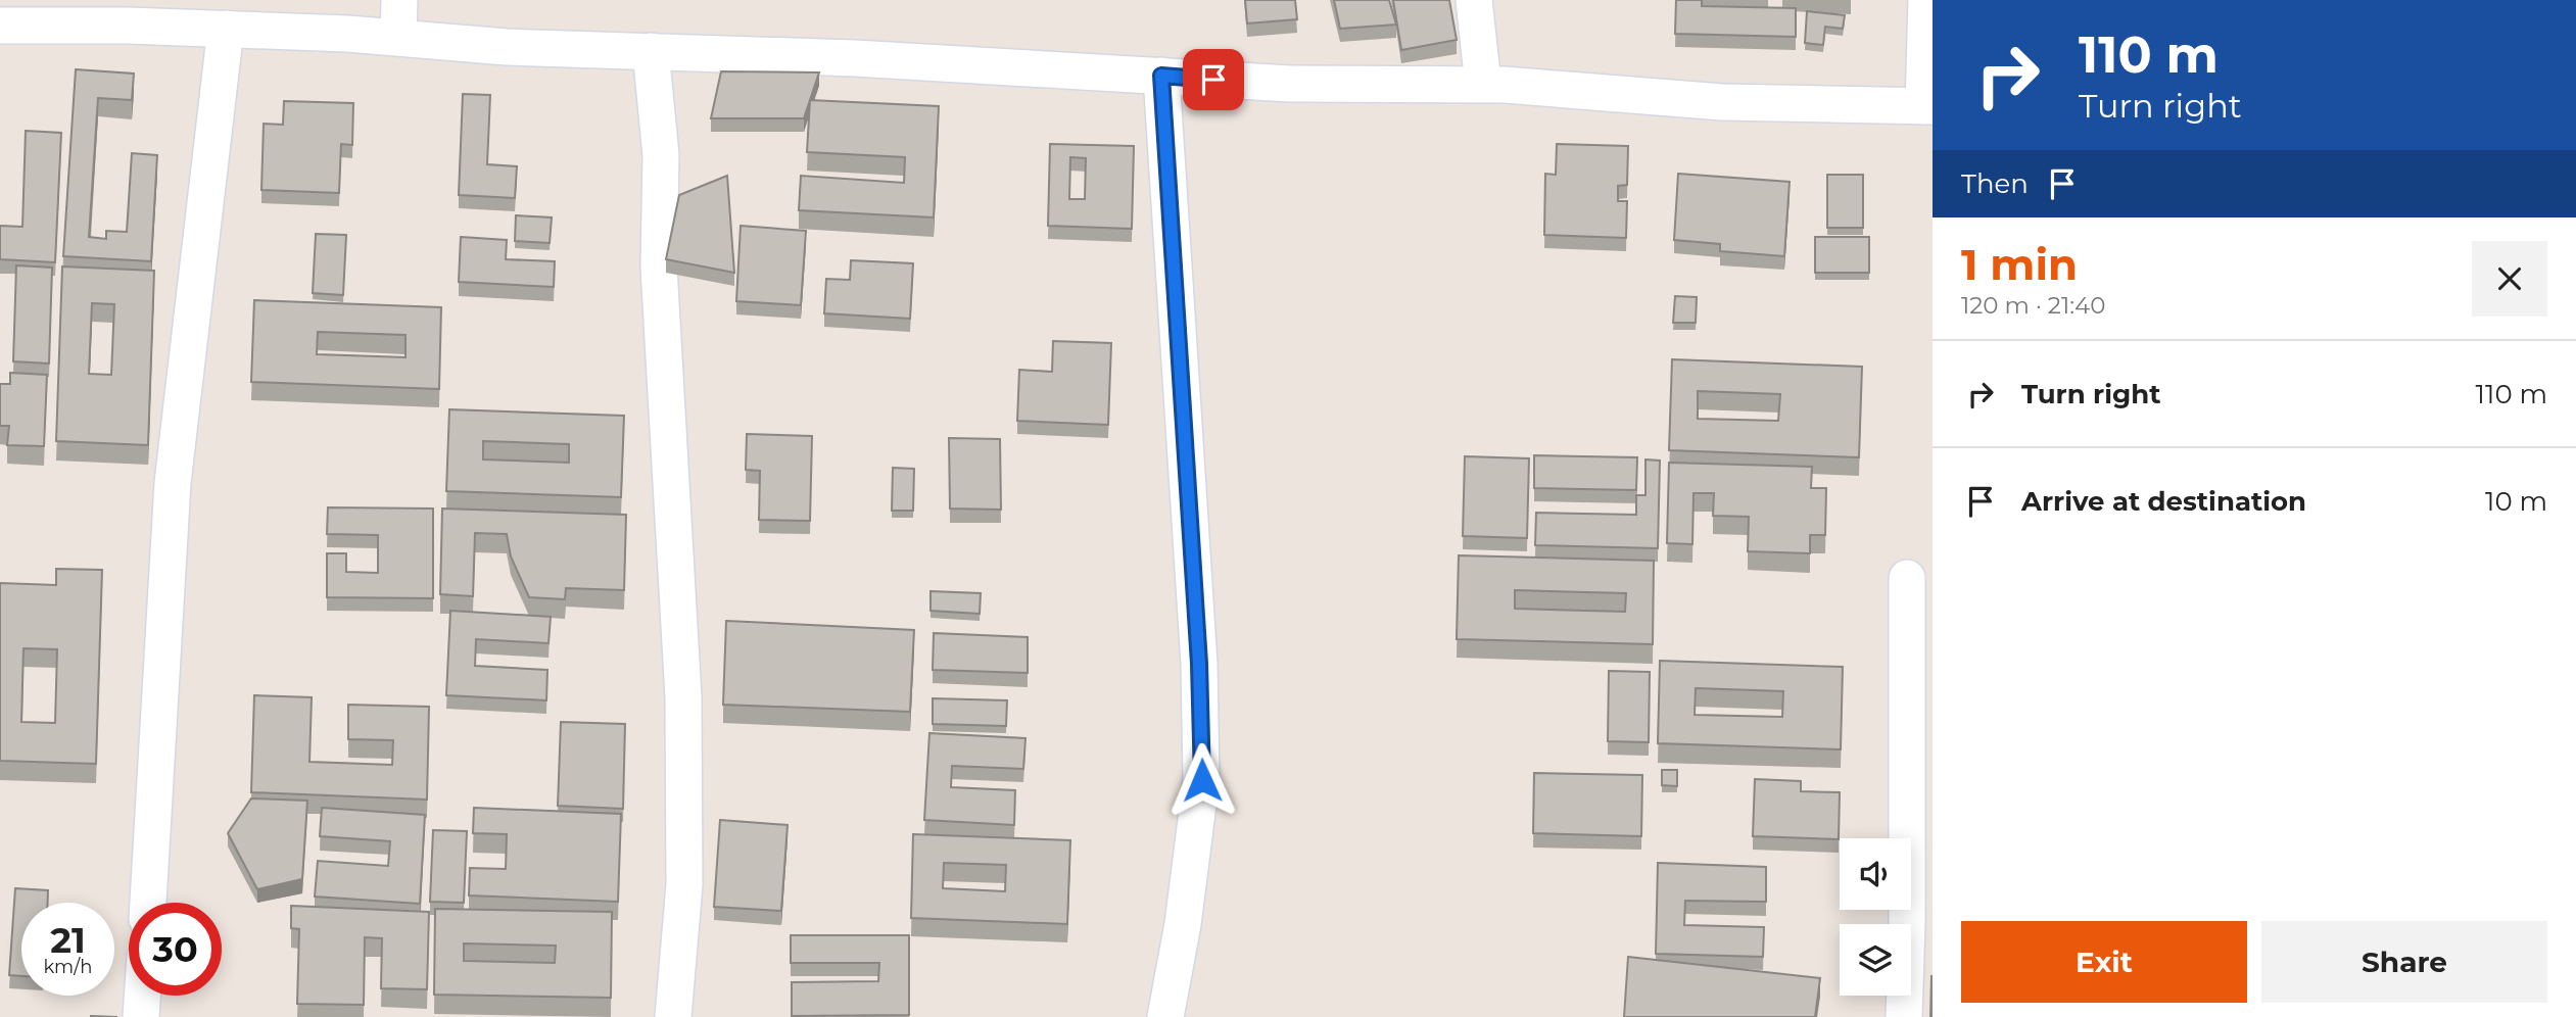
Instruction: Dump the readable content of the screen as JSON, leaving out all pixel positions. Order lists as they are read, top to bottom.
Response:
{
  "page": {
    "turn": ["110 m", "Turn right"],
    "then": "Then",
    "heading": ["1 min", "120 m · 21:40"],
    "list": [
      {
        "name": "Turn right",
        "value": "110 m"
      },
      {
        "name": "Arrive at destination",
        "value": "10 m"
      }
    ],
    "speed": "21 km/h",
    "limit": "30",
    "buttons": ["Exit", "Share"]
  }
}
